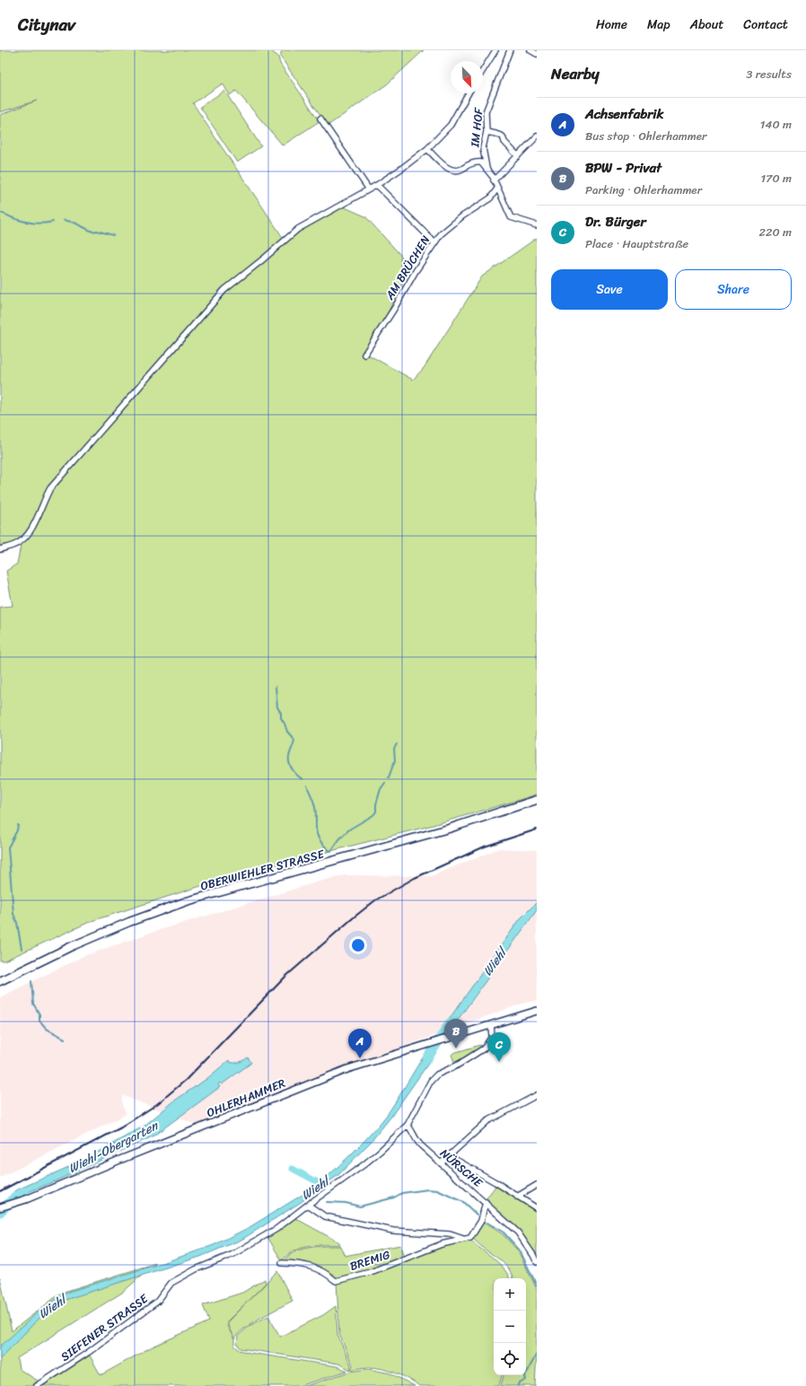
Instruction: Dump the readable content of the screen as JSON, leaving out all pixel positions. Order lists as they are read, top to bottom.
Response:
{
  "streets": {
    "main road": ["OBERWIEHLER STRASSE"],
    "street": [
      "IM HOF",
      "AM BRÜCHEN",
      "OHLERHAMMER",
      "NÜRSCHE",
      "BREMIG",
      "SIEFENER STRASSE"
    ]
  },
  "crossings": [
    ["IM HOF", "AM BRÜCHEN"],
    ["NÜRSCHE", "SIEFENER STRASSE"],
    ["BREMIG", "SIEFENER STRASSE"]
  ],
  "water": ["Wiehl", "Wiehl-Obergarten"],
  "north": "bottom right",
  "page": {
    "header": "Citynav",
    "nav": [
      "Home",
      "Map",
      "About",
      "Contact"
    ],
    "heading": ["Nearby", "3 results"],
    "list": [
      {
        "mark": "A",
        "name": "Achsenfabrik",
        "note": "Bus stop · Ohlerhammer",
        "value": "140 m"
      },
      {
        "mark": "B",
        "name": "BPW - Privat",
        "note": "Parking · Ohlerhammer",
        "value": "170 m"
      },
      {
        "mark": "C",
        "name": "Dr. Bürger",
        "note": "Place · Hauptstraße",
        "value": "220 m"
      }
    ],
    "buttons": ["Save", "Share"],
    "pins": ["B", "A", "C"],
    "map_buttons": ["+", "−"]
  }
}
